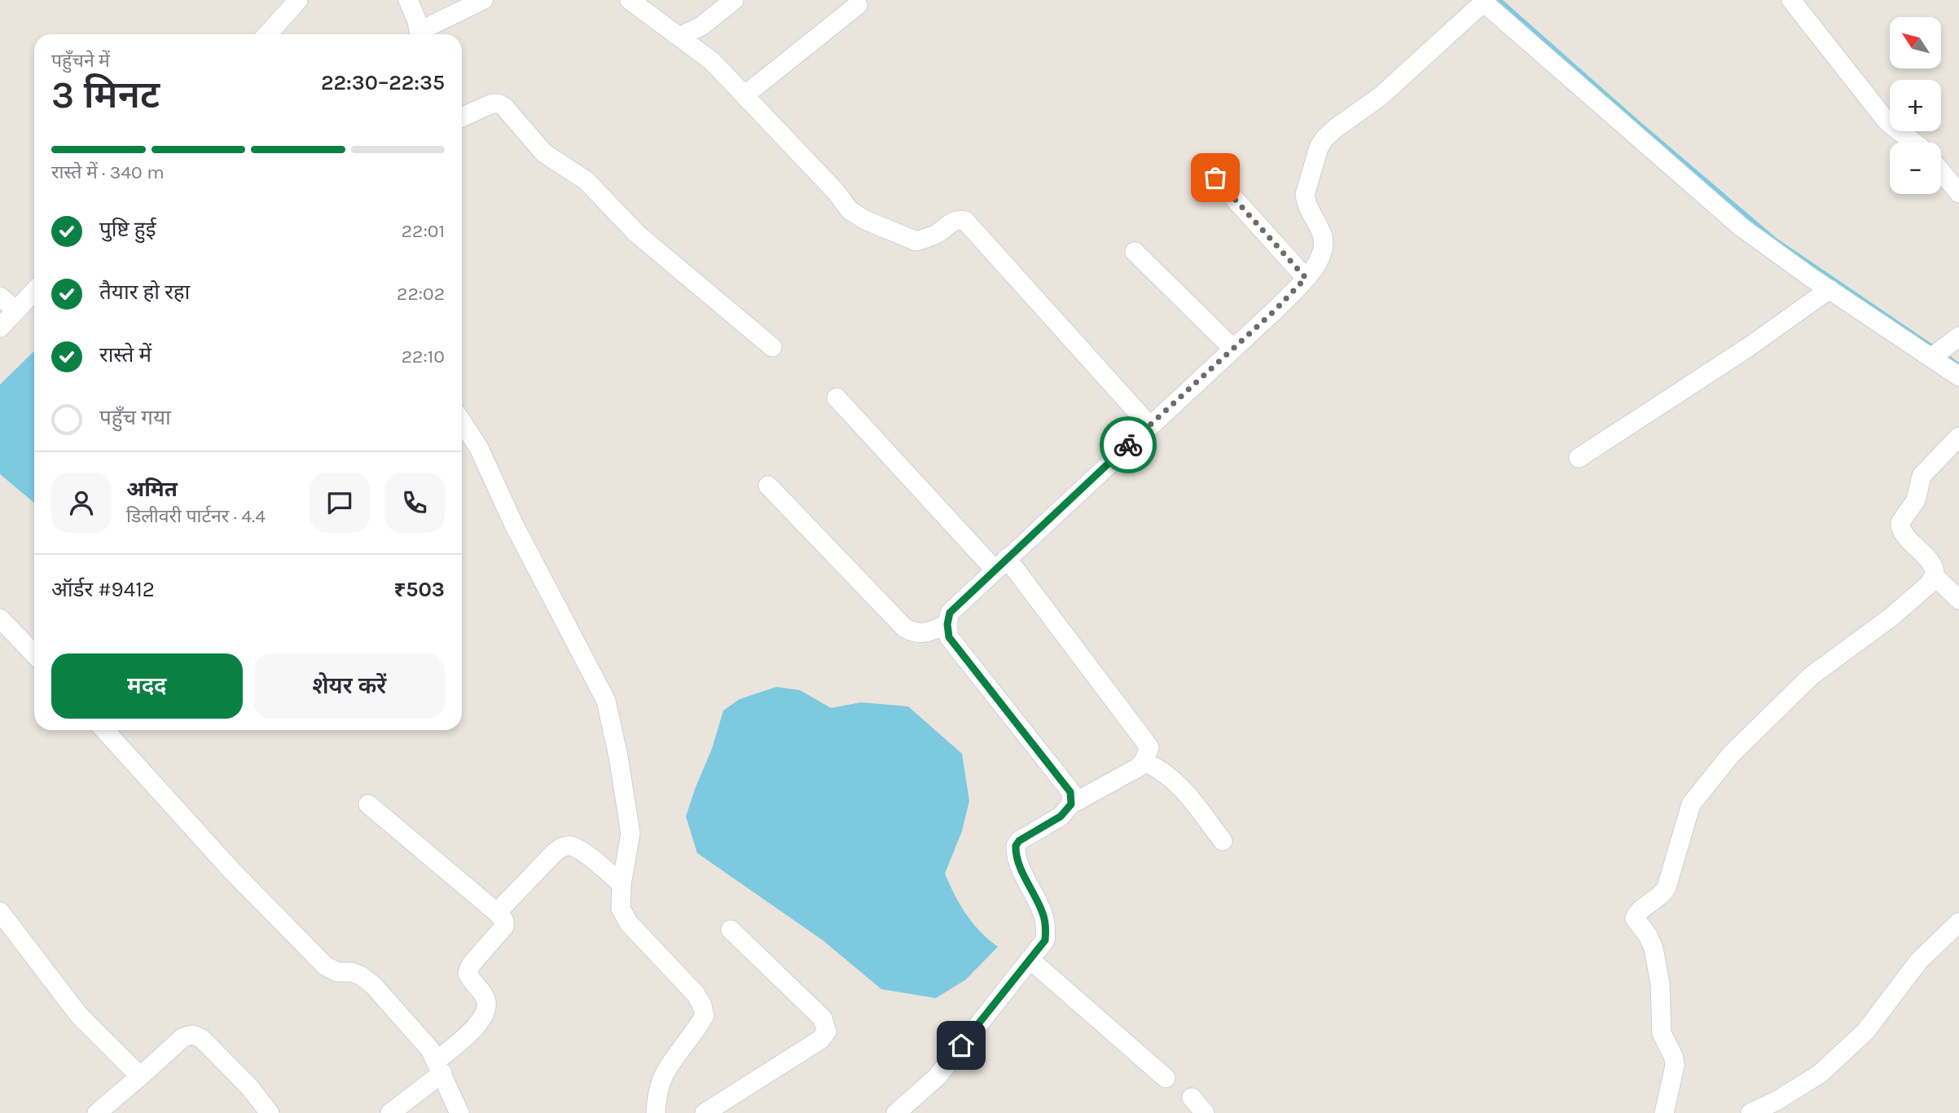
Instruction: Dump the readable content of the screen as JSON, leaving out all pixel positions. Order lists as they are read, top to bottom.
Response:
{
  "north": "top left",
  "page": {
    "map_buttons": ["+", "−"],
    "heading": ["3 मिनट", "पहुँचने में", "22:30–22:35"],
    "panel": [
      "अमित",
      "डिलीवरी पार्टनर · 4.4",
      "ऑर्डर #9412",
      "₹503"
    ],
    "bar": "रास्ते में · 340 m",
    "list": [
      ["पुष्टि हुई", "22:01"],
      ["तैयार हो रहा", "22:02"],
      ["रास्ते में", "22:10"],
      "पहुँच गया"
    ],
    "buttons": ["मदद", "शेयर करें"]
  }
}
